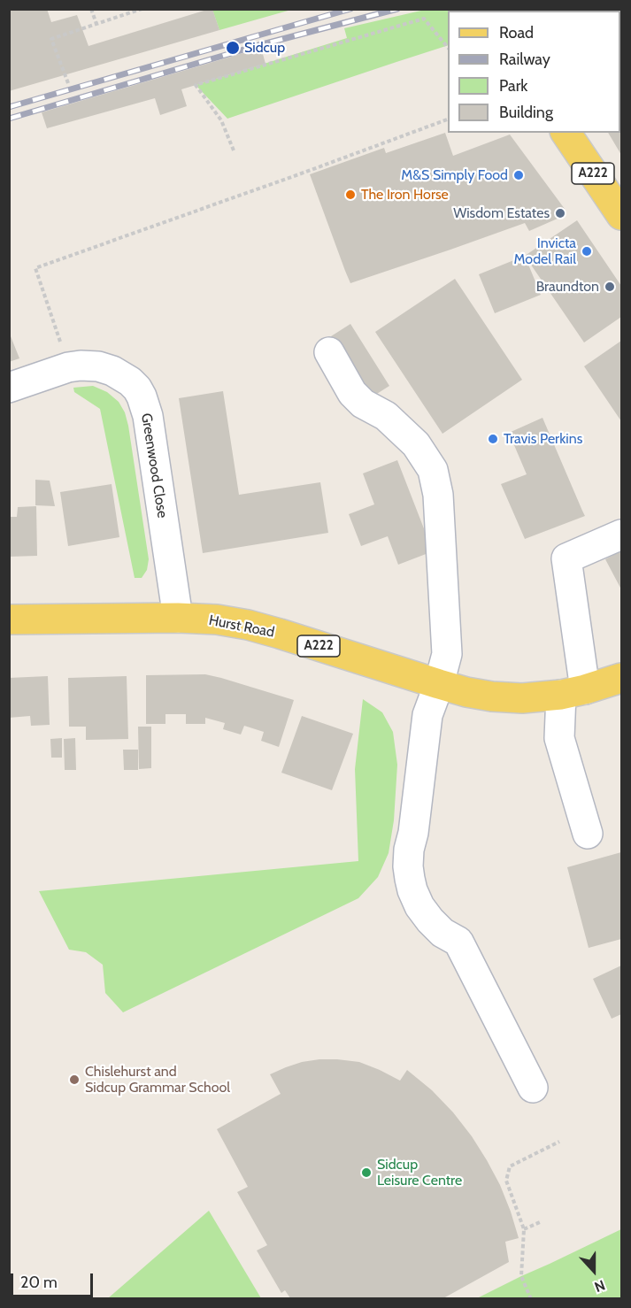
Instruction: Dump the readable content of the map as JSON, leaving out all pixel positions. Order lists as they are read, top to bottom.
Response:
{
  "streets": {
    "main road": ["A222", "Hurst Road"],
    "street": ["Greenwood Close"]
  },
  "crossings": [
    ["Greenwood Close", "Hurst Road"]
  ],
  "places": [
    "Sidcup",
    "M&S Simply Food",
    "The Iron Horse",
    "Wisdom Estates",
    "Invicta Model Rail",
    "Braundton",
    "Travis Perkins",
    "Chislehurst and Sidcup Grammar School",
    "Sidcup Leisure Centre"
  ],
  "legend": [
    "Road",
    "Railway",
    "Park",
    "Building"
  ],
  "scale_bar": "20 m",
  "north": "bottom"
}
